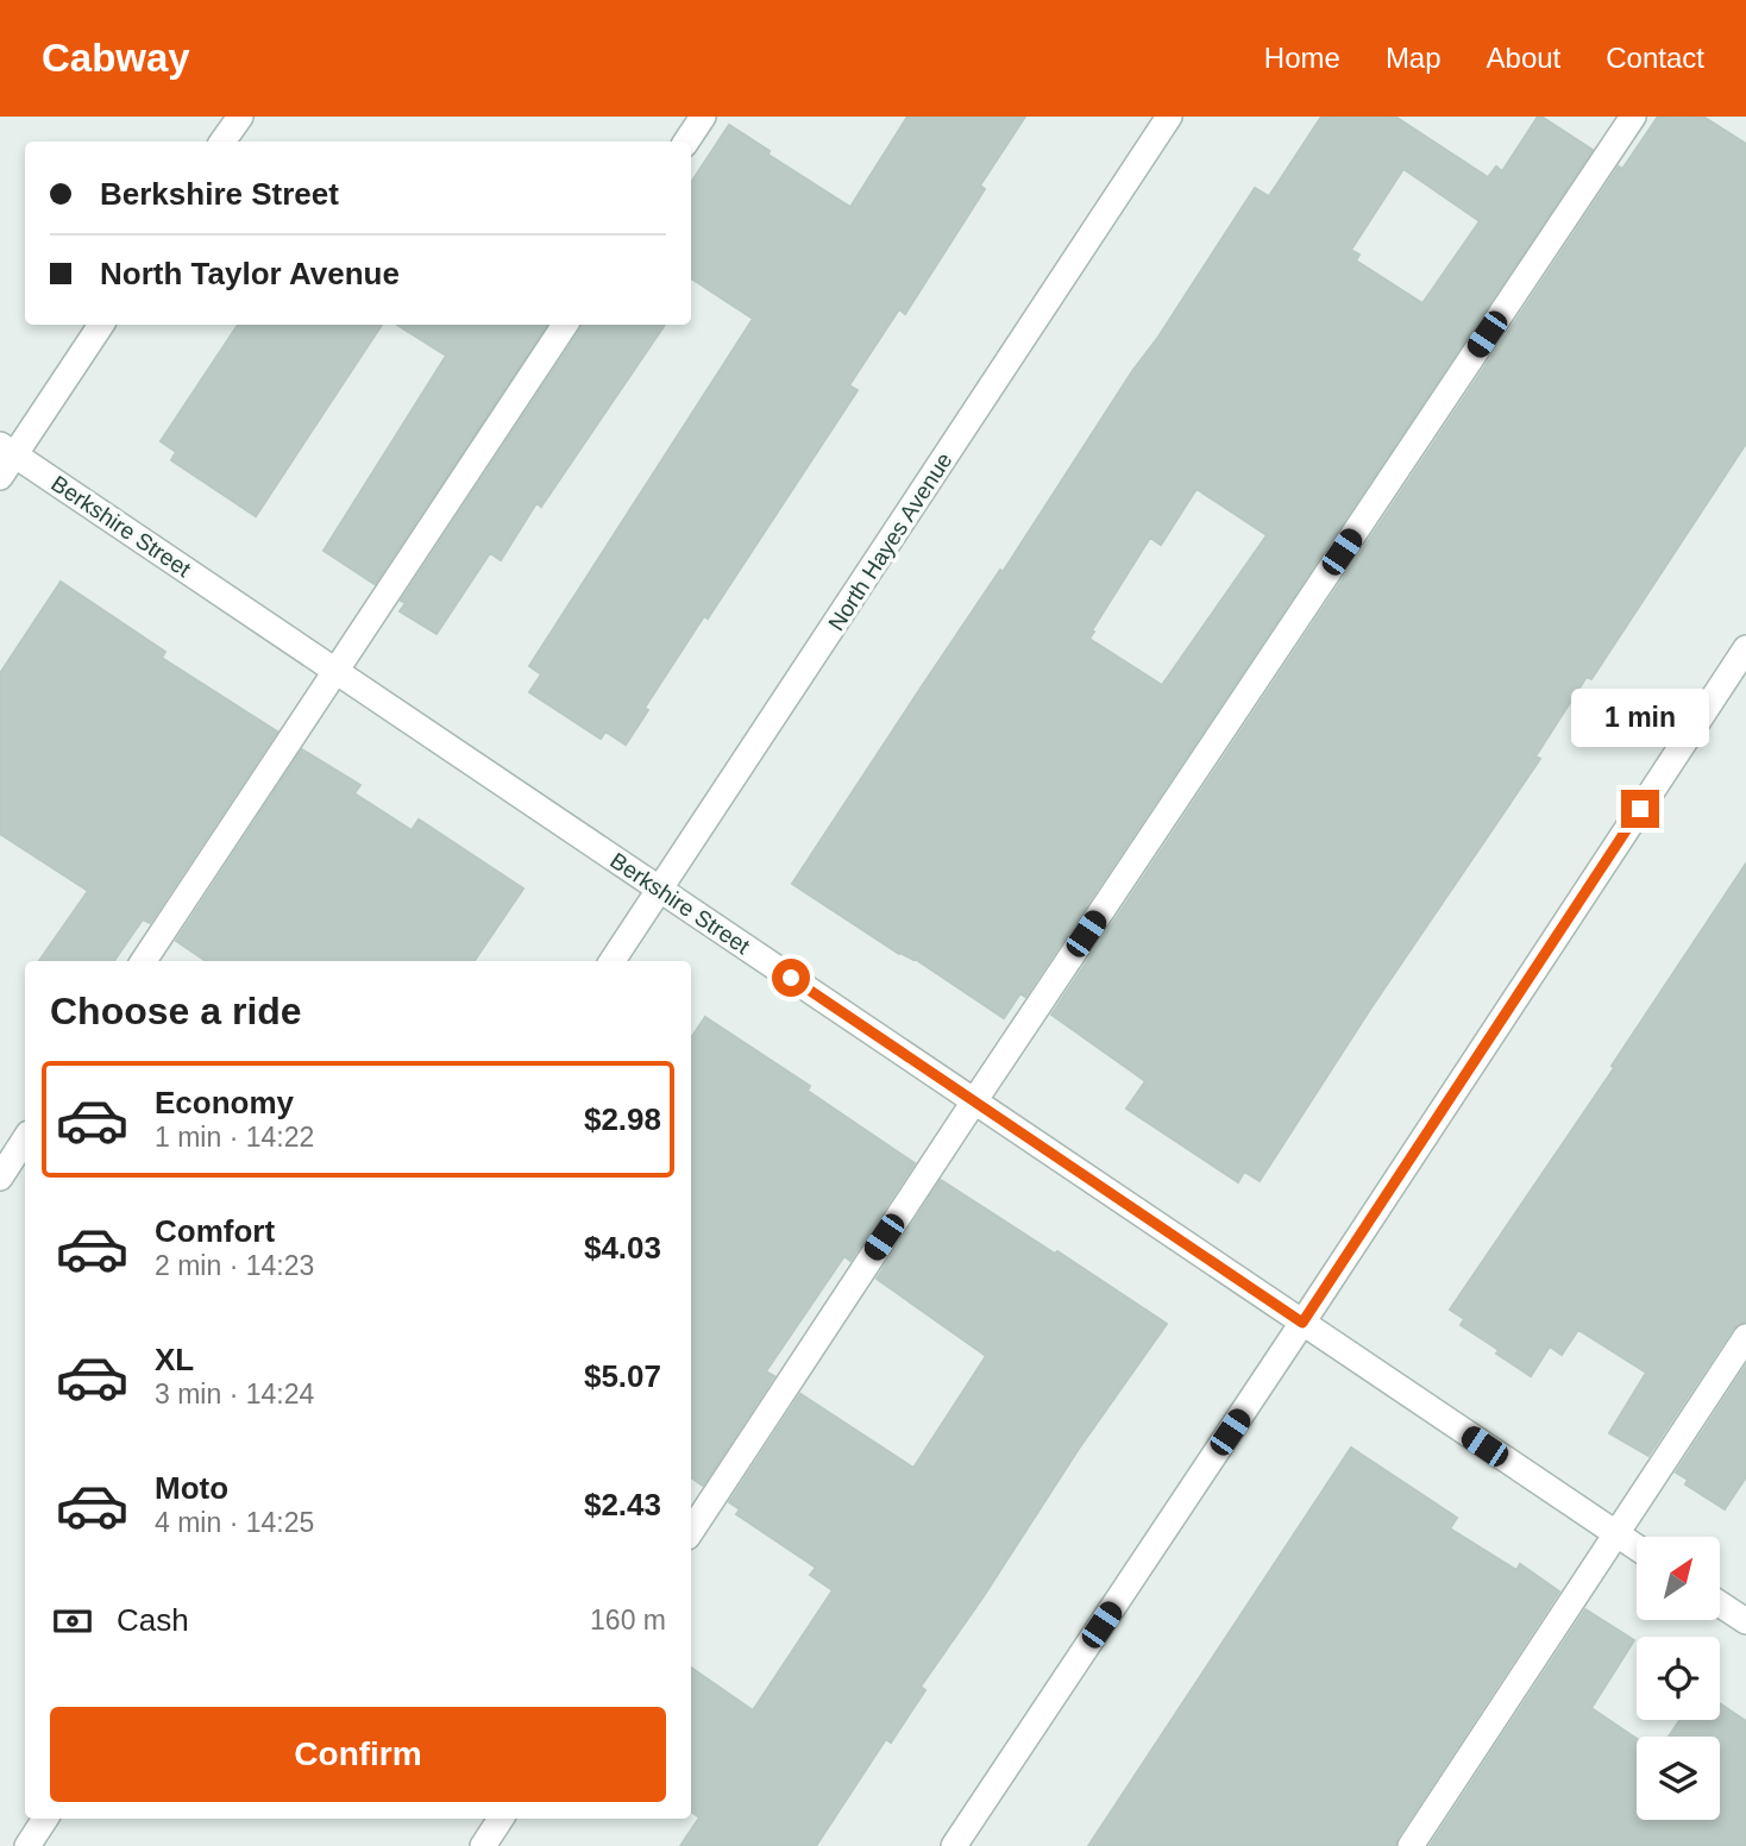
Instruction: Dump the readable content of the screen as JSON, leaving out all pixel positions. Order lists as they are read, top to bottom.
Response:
{
  "streets": {
    "street": ["Berkshire Street", "North Hayes Avenue"]
  },
  "crossings": [
    ["Berkshire Street", "North Hayes Avenue"]
  ],
  "north": "top right",
  "page": {
    "header": "Cabway",
    "nav": [
      "Home",
      "Map",
      "About",
      "Contact"
    ],
    "banner": ["Berkshire Street", "North Taylor Avenue"],
    "bubble": "1 min",
    "heading": "Choose a ride",
    "list": [
      {
        "name": "Economy",
        "note": "1 min · 14:22",
        "value": "$2.98"
      },
      {
        "name": "Comfort",
        "note": "2 min · 14:23",
        "value": "$4.03"
      },
      {
        "name": "XL",
        "note": "3 min · 14:24",
        "value": "$5.07"
      },
      {
        "name": "Moto",
        "note": "4 min · 14:25",
        "value": "$2.43"
      }
    ],
    "pay": ["Cash", "160 m"],
    "buttons": "Confirm"
  }
}
